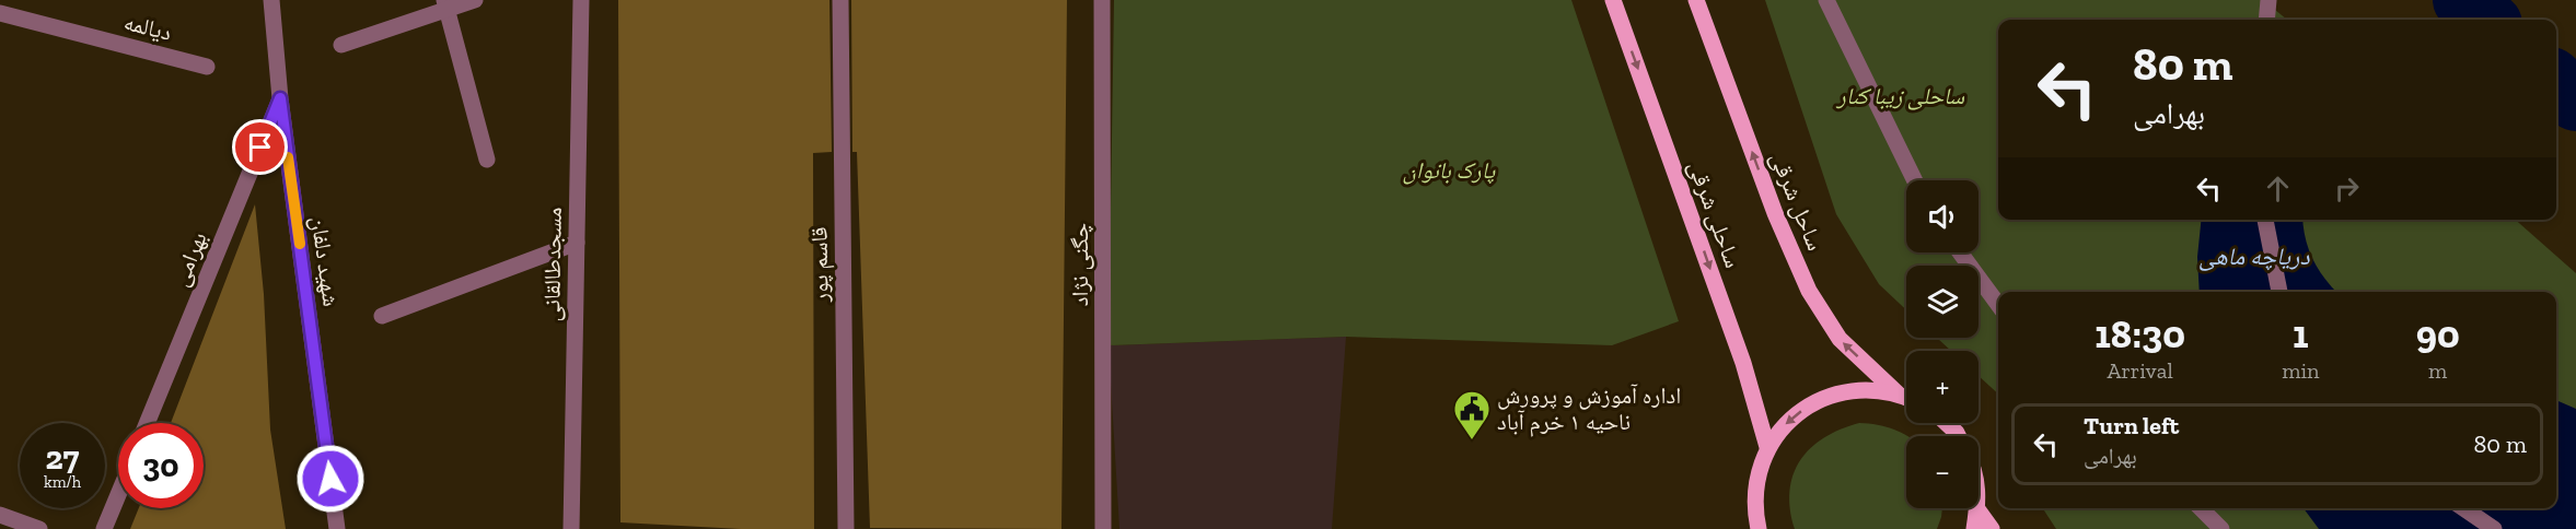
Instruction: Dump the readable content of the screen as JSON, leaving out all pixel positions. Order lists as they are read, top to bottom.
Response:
{
  "streets": {
    "main road": ["ساحل شرقی", "ساحلی شرقی"],
    "street": [
      "دیالمه",
      "بهرامی",
      "شهید دلفان",
      "مسجدطالقانی",
      "قاسم پور",
      "چگنی نژاد"
    ]
  },
  "crossings": [
    ["بهرامی", "شهید دلفان"]
  ],
  "one_way": ["ساحل شرقی", "ساحلی شرقی"],
  "water": ["دریاچه ماهی"],
  "parks": ["ساحلی زیبا کنار", "پارک بانوان"],
  "places": {
    "public building": ["اداره آموزش و پرورش ناحیه ۱ خرم آباد"]
  },
  "page": {
    "turn": ["80 m", "بهرامی"],
    "map_buttons": ["+", "−"],
    "eta": [
      "18:30",
      "Arrival",
      "1",
      "min",
      "90",
      "m"
    ],
    "list": [
      {
        "name": "Turn left",
        "note": "بهرامی",
        "value": "80 m"
      }
    ],
    "speed": "27 km/h",
    "limit": "30"
  }
}
